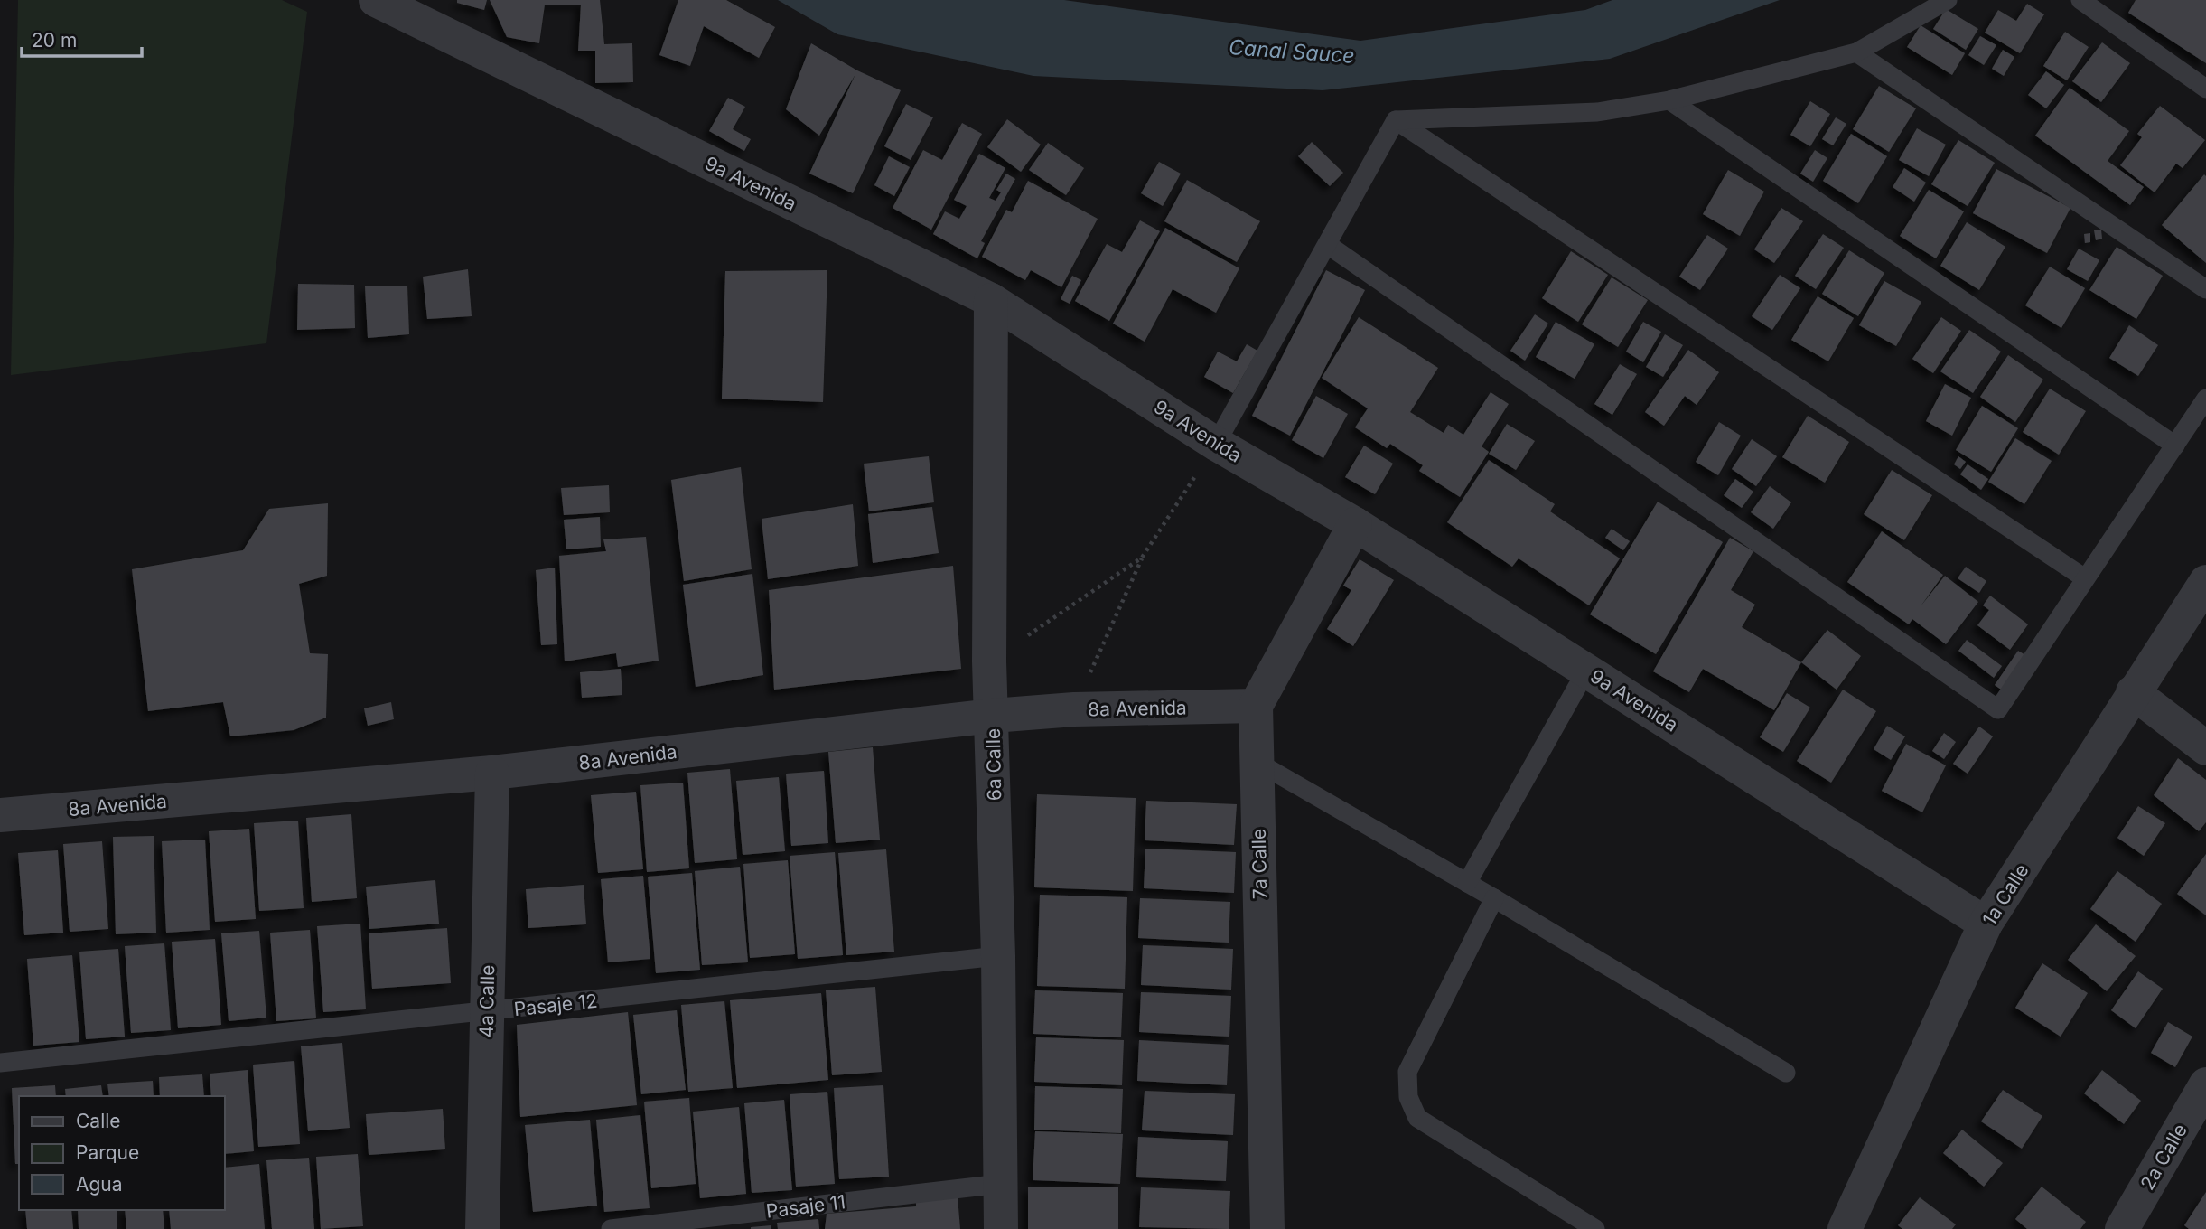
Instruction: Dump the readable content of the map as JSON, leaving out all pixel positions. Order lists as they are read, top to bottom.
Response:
{
  "streets": {
    "street": [
      "9a Avenida",
      "8a Avenida",
      "6a Calle",
      "7a Calle",
      "1a Calle",
      "4a Calle",
      "2a Calle"
    ],
    "lane": ["Pasaje 12", "Pasaje 11"]
  },
  "crossings": [
    ["9a Avenida", "6a Calle"],
    ["9a Avenida", "7a Calle"],
    ["9a Avenida", "1a Calle"],
    ["8a Avenida", "6a Calle"],
    ["8a Avenida", "7a Calle"],
    ["8a Avenida", "4a Calle"],
    ["6a Calle", "Pasaje 12"],
    ["6a Calle", "Pasaje 11"],
    ["4a Calle", "Pasaje 12"]
  ],
  "water": ["Canal Sauce"],
  "legend": ["Calle", "Parque", "Agua"],
  "scale_bar": "20 m"
}
